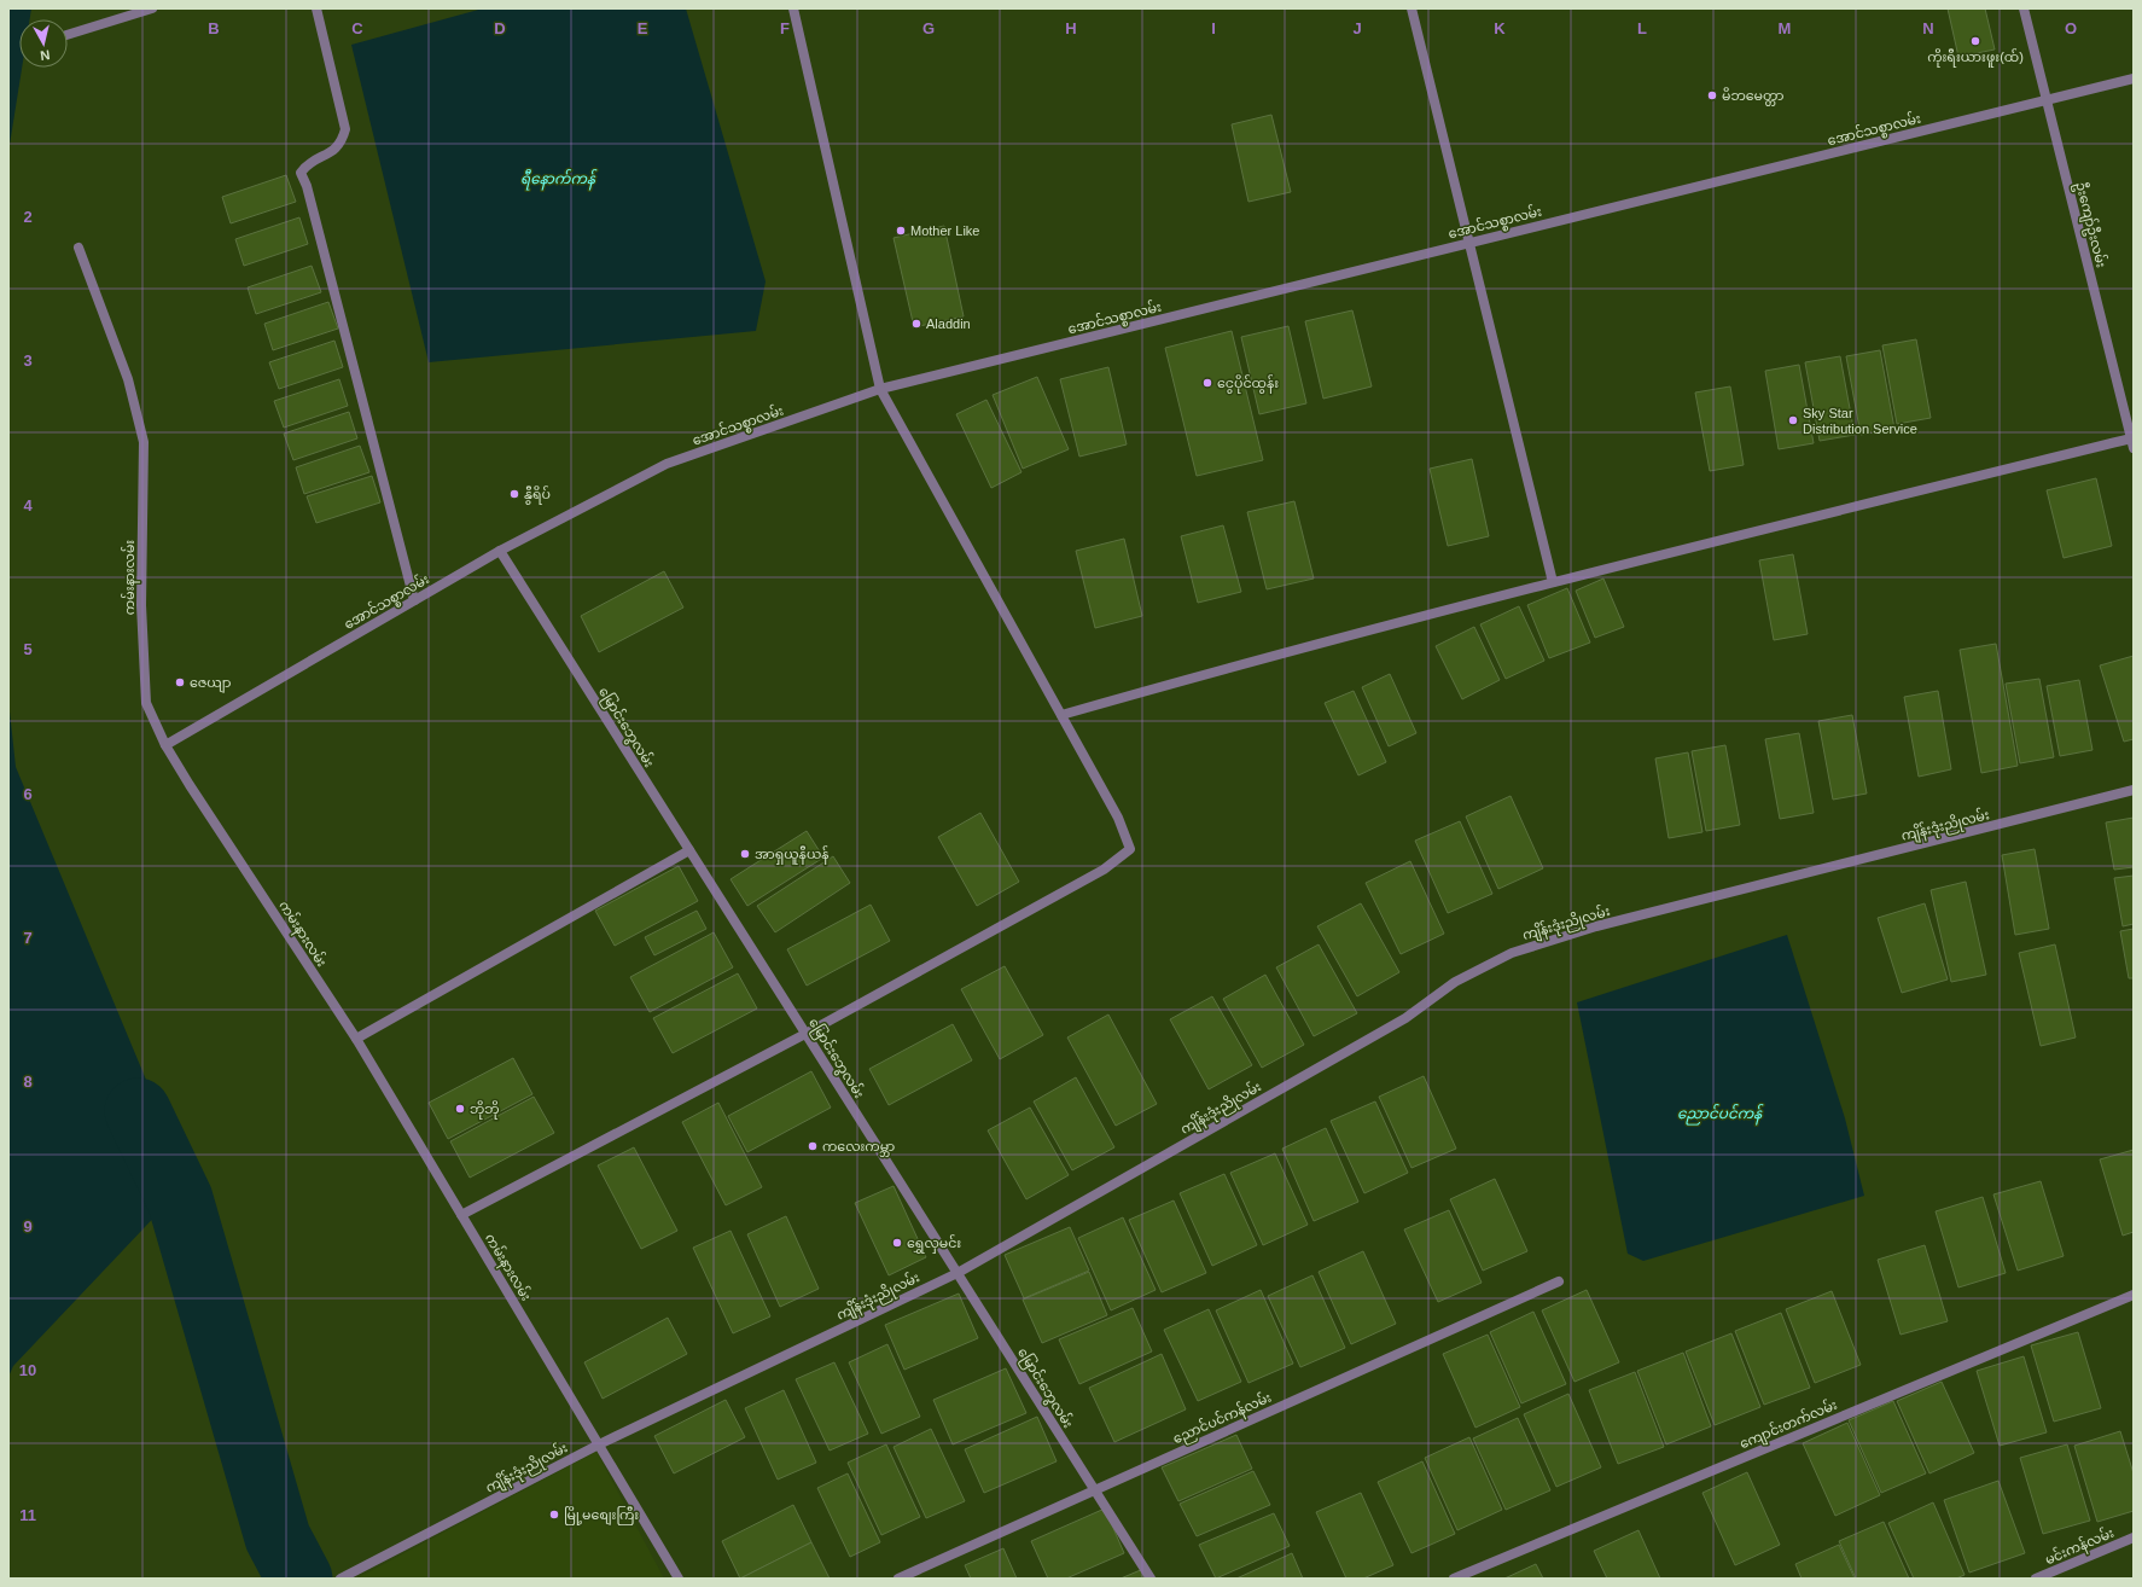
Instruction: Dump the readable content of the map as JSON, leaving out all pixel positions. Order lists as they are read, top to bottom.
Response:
{
  "streets": {
    "street": [
      "အောင်သစ္စာလမ်း",
      "ဦးကျော်ဦးလမ်း",
      "ကမ်းနားလမ်း",
      "မြောင်းဘွေလမ်း",
      "ကျိန်းဒုံးညိုလမ်း",
      "ညောင်ပင်ကန်လမ်း",
      "ကျောင်းတက်လမ်း",
      "မင်းကန်လမ်း"
    ]
  },
  "crossings": [
    ["အောင်သစ္စာလမ်း", "ဦးကျော်ဦးလမ်း"],
    ["အောင်သစ္စာလမ်း", "ကမ်းနားလမ်း"],
    ["အောင်သစ္စာလမ်း", "မြောင်းဘွေလမ်း"],
    ["ကမ်းနားလမ်း", "ကျိန်းဒုံးညိုလမ်း"],
    ["မြောင်းဘွေလမ်း", "ကျိန်းဒုံးညိုလမ်း"],
    ["မြောင်းဘွေလမ်း", "ညောင်ပင်ကန်လမ်း"]
  ],
  "water": ["ရီနောက်ကန်", "ညောင်ပင်ကန်"],
  "places": [
    "ကိုးရီးယားဖူး(ထ်)",
    "မိဘမေတ္တာ",
    "Mother Like",
    "Aladdin",
    "ငွေပိုင်ထွန်း",
    "Sky Star Distribution Service",
    "နွီရိပ်",
    "ဇေယျာ",
    "အာရှယူနီယန်",
    "ဘိုဘို",
    "ကလေးကမ္ဘာ",
    "ရွှေလှမင်း",
    "မြို့မစျေးကြီး"
  ],
  "north": "bottom",
  "grid": {
    "columns": [
      "B",
      "C",
      "D",
      "E",
      "F",
      "G",
      "H",
      "I",
      "J",
      "K",
      "L",
      "M",
      "N",
      "O"
    ],
    "rows": [
      "2",
      "3",
      "4",
      "5",
      "6",
      "7",
      "8",
      "9",
      "10",
      "11"
    ]
  }
}
